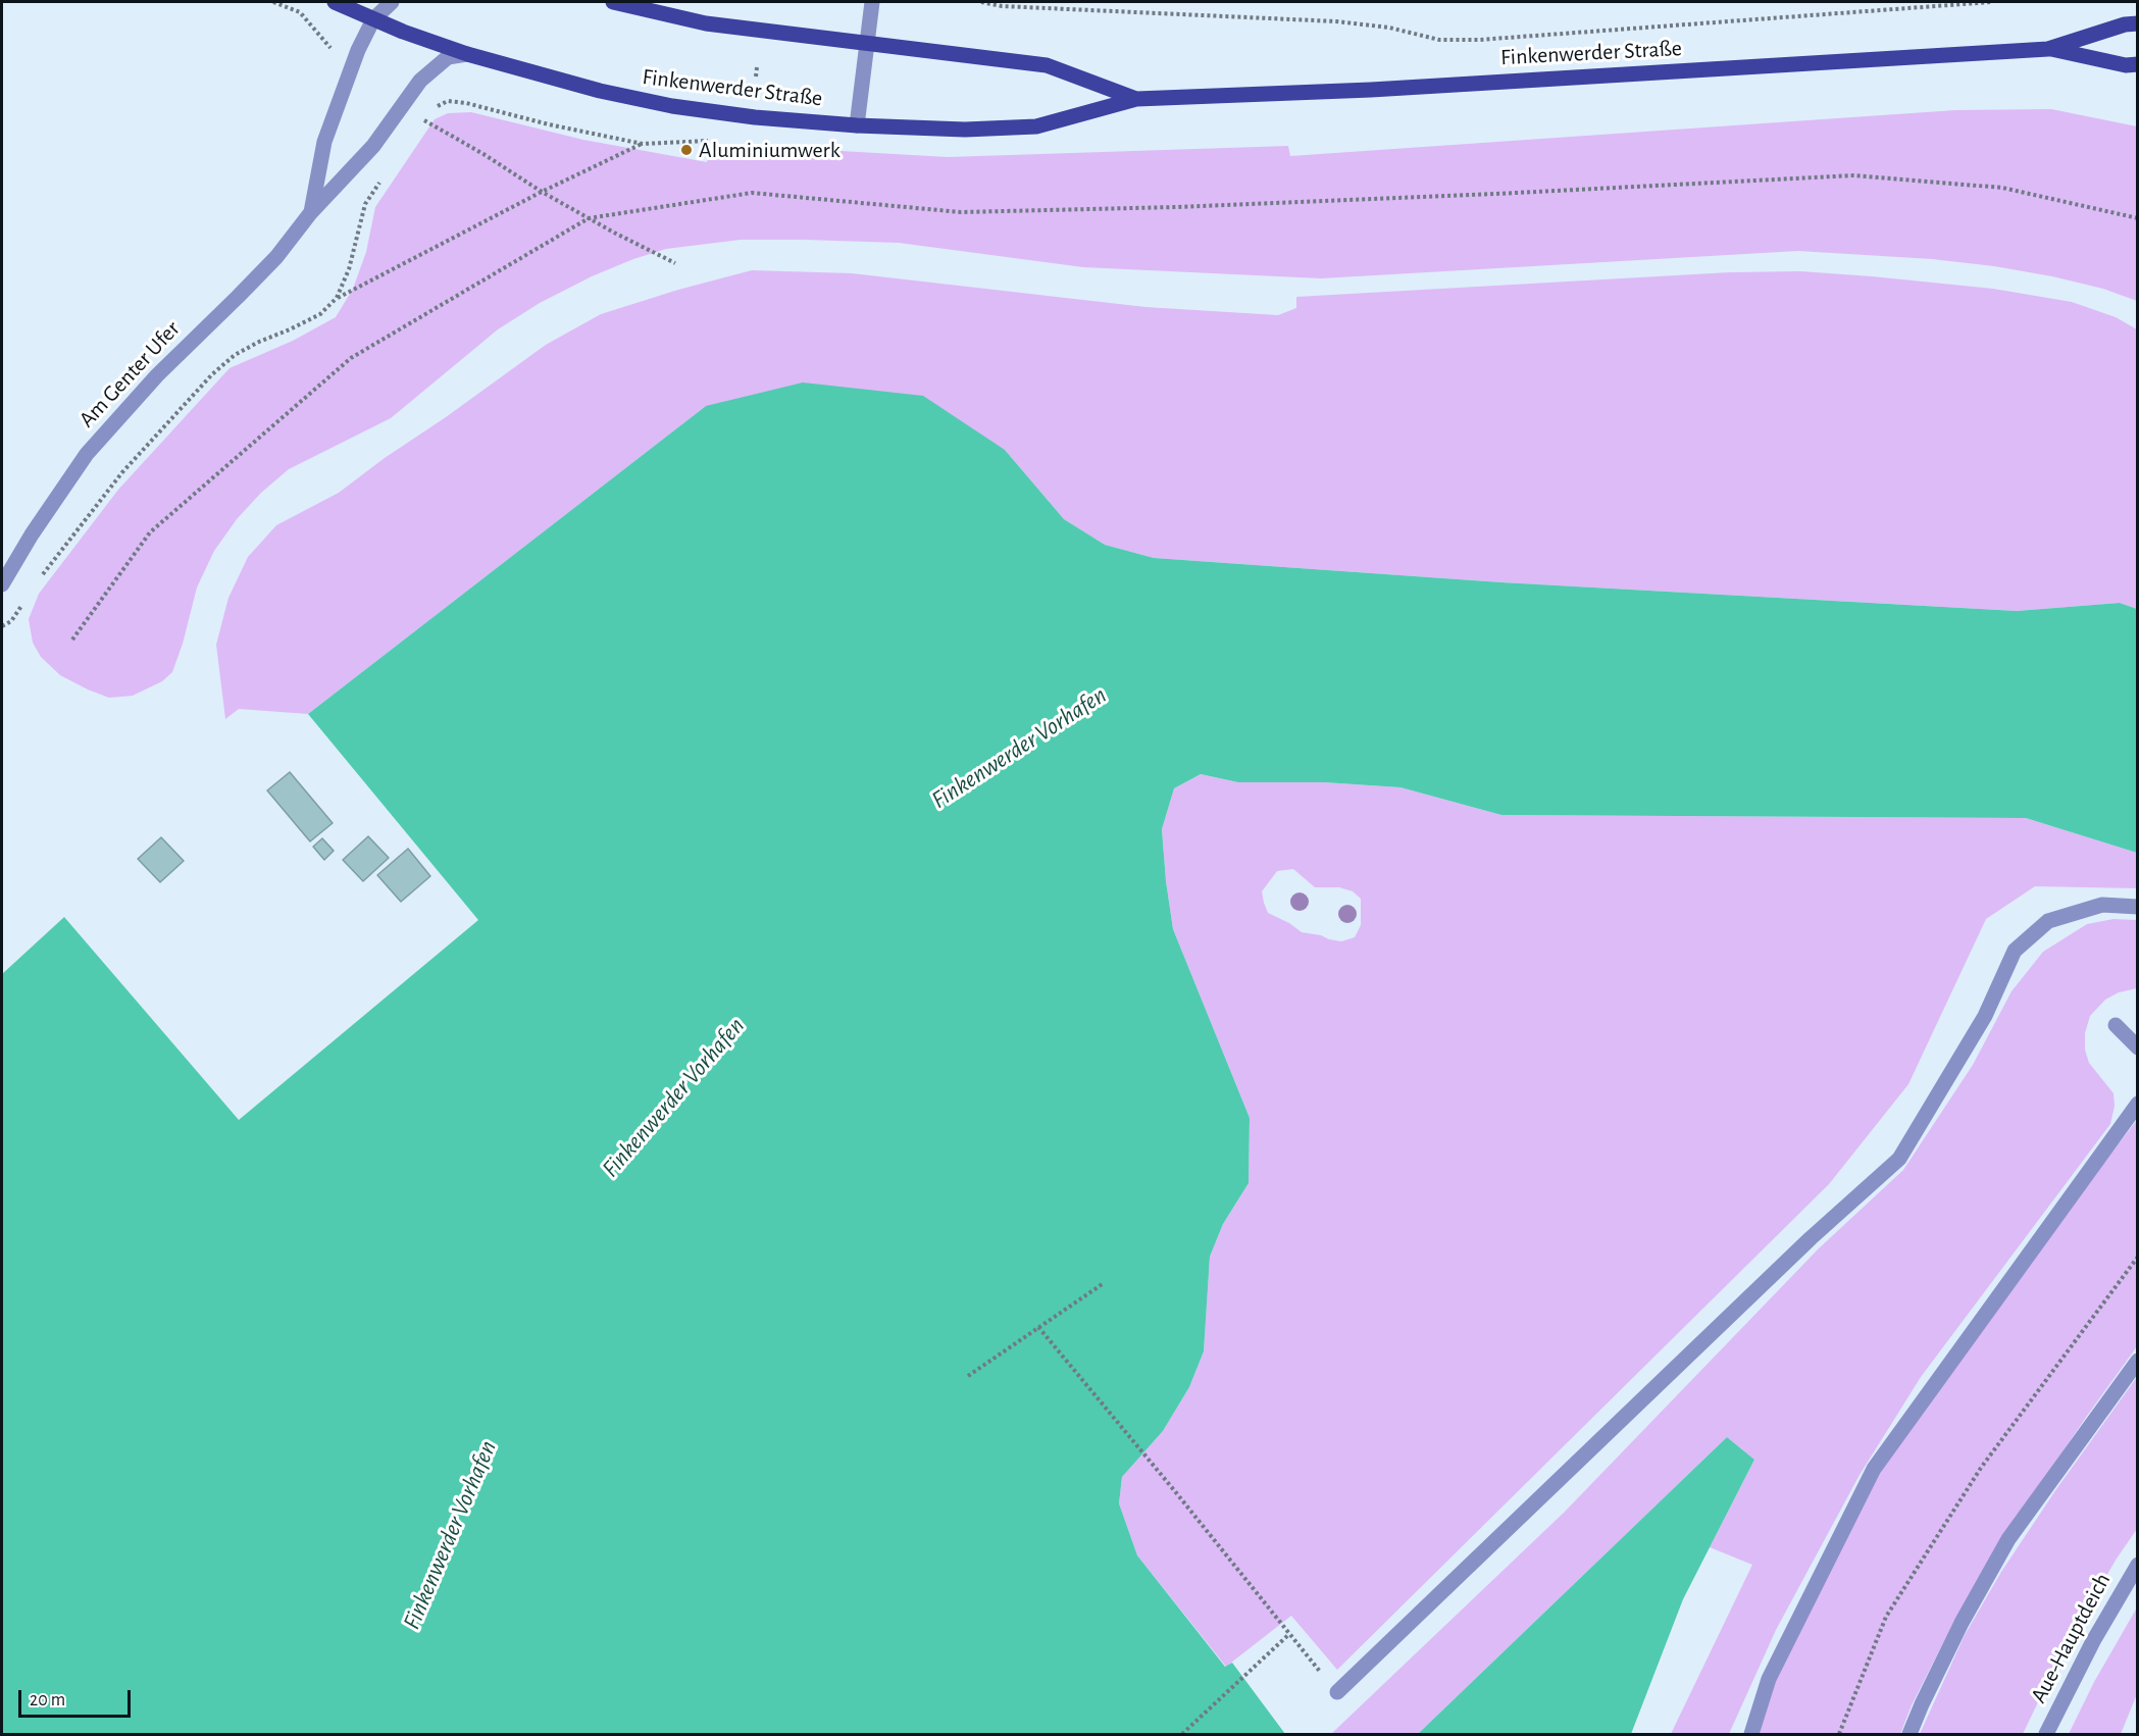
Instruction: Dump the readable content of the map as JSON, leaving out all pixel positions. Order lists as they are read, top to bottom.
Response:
{
  "streets": {
    "main road": ["Finkenwerder Straße"],
    "street": ["Am Genter Ufer", "Aue-Hauptdeich"]
  },
  "crossings": [
    ["Finkenwerder Straße", "Am Genter Ufer"]
  ],
  "water": ["Finkenwerder Vorhafen"],
  "places": ["Aluminiumwerk"],
  "scale_bar": "20 m"
}
